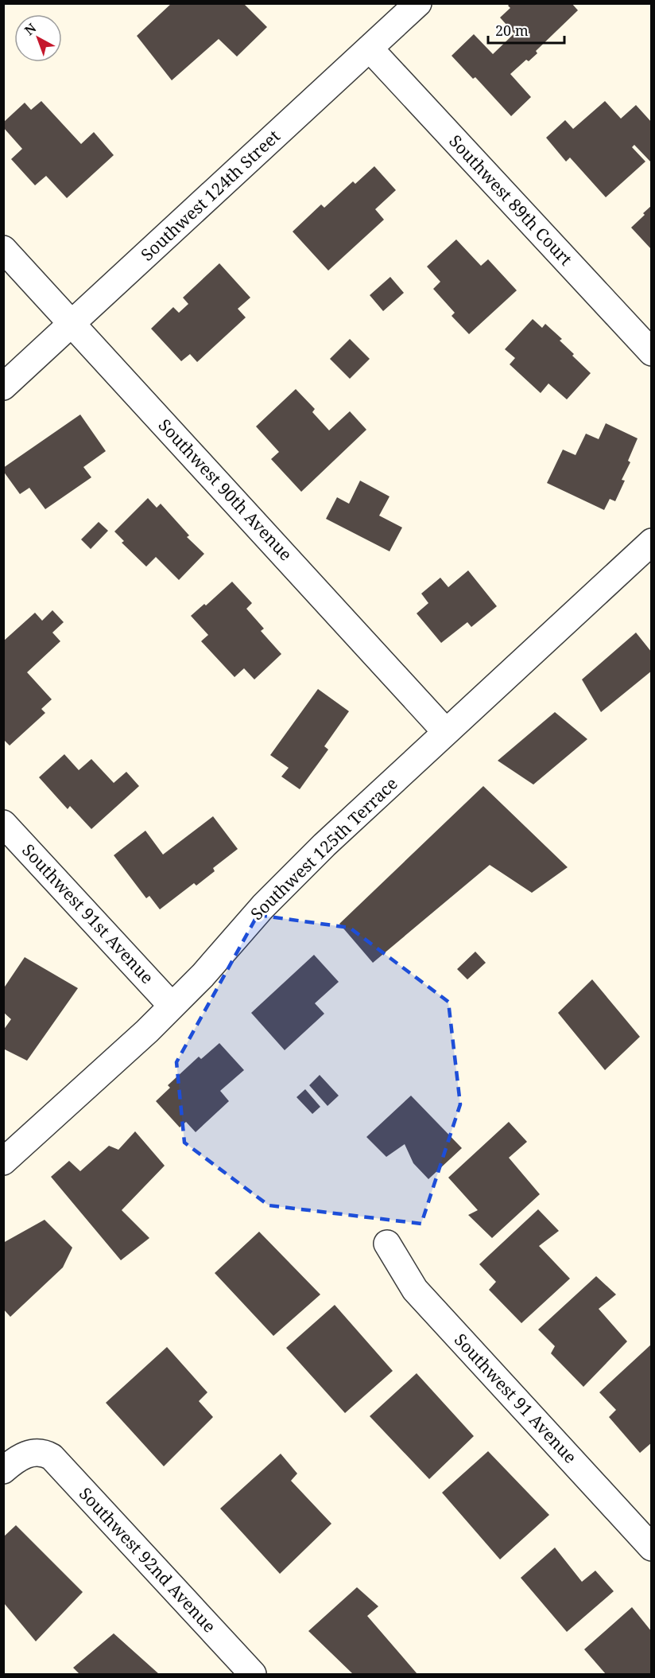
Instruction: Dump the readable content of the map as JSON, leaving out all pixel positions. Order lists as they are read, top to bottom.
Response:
{
  "streets": {
    "street": [
      "Southwest 124th Street",
      "Southwest 89th Court",
      "Southwest 90th Avenue",
      "Southwest 125th Terrace",
      "Southwest 91st Avenue",
      "Southwest 91 Avenue",
      "Southwest 92nd Avenue"
    ]
  },
  "crossings": [
    ["Southwest 124th Street", "Southwest 89th Court"],
    ["Southwest 124th Street", "Southwest 90th Avenue"],
    ["Southwest 90th Avenue", "Southwest 125th Terrace"],
    ["Southwest 125th Terrace", "Southwest 91st Avenue"]
  ],
  "scale_bar": "20 m",
  "north": "top left"
}
